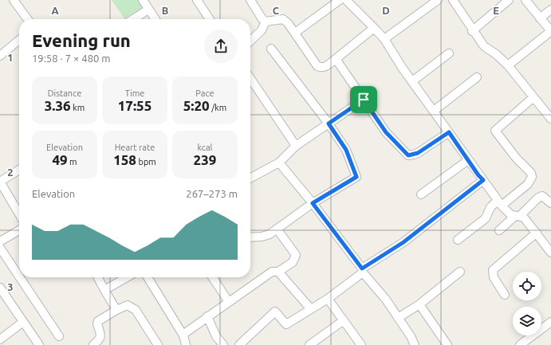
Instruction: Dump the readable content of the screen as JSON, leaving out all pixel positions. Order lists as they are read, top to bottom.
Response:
{
  "page": {
    "heading": ["Evening run", "19:58 · 7 × 480 m"],
    "stats": [
      ["Distance", "3.36 km"],
      ["Time", "17:55"],
      ["Pace", "5:20 /km"],
      ["Elevation", "49 m"],
      ["Heart rate", "158 bpm"],
      ["kcal", "239"]
    ],
    "chart": ["Elevation", "267–273 m"]
  },
  "grid": {
    "columns": [
      "A",
      "B",
      "C",
      "D",
      "E"
    ],
    "rows": ["1", "2", "3"]
  }
}
